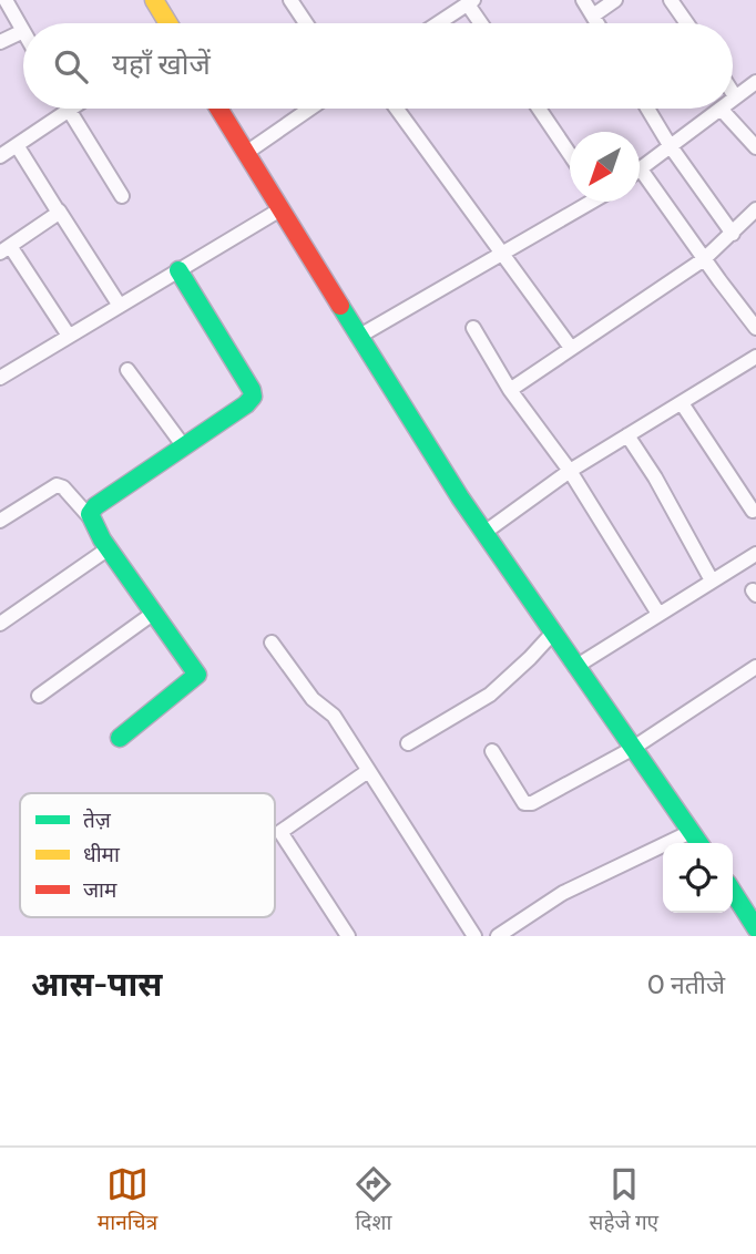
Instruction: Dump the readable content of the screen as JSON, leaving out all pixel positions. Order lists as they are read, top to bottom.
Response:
{
  "legend": ["तेज़", "धीमा", "जाम"],
  "north": "bottom left",
  "page": {
    "search": "यहाँ खोजें",
    "heading": ["आस-पास", "0 नतीजे"],
    "nav": ["मानचित्र", "दिशा", "सहेजे गए"]
  }
}
